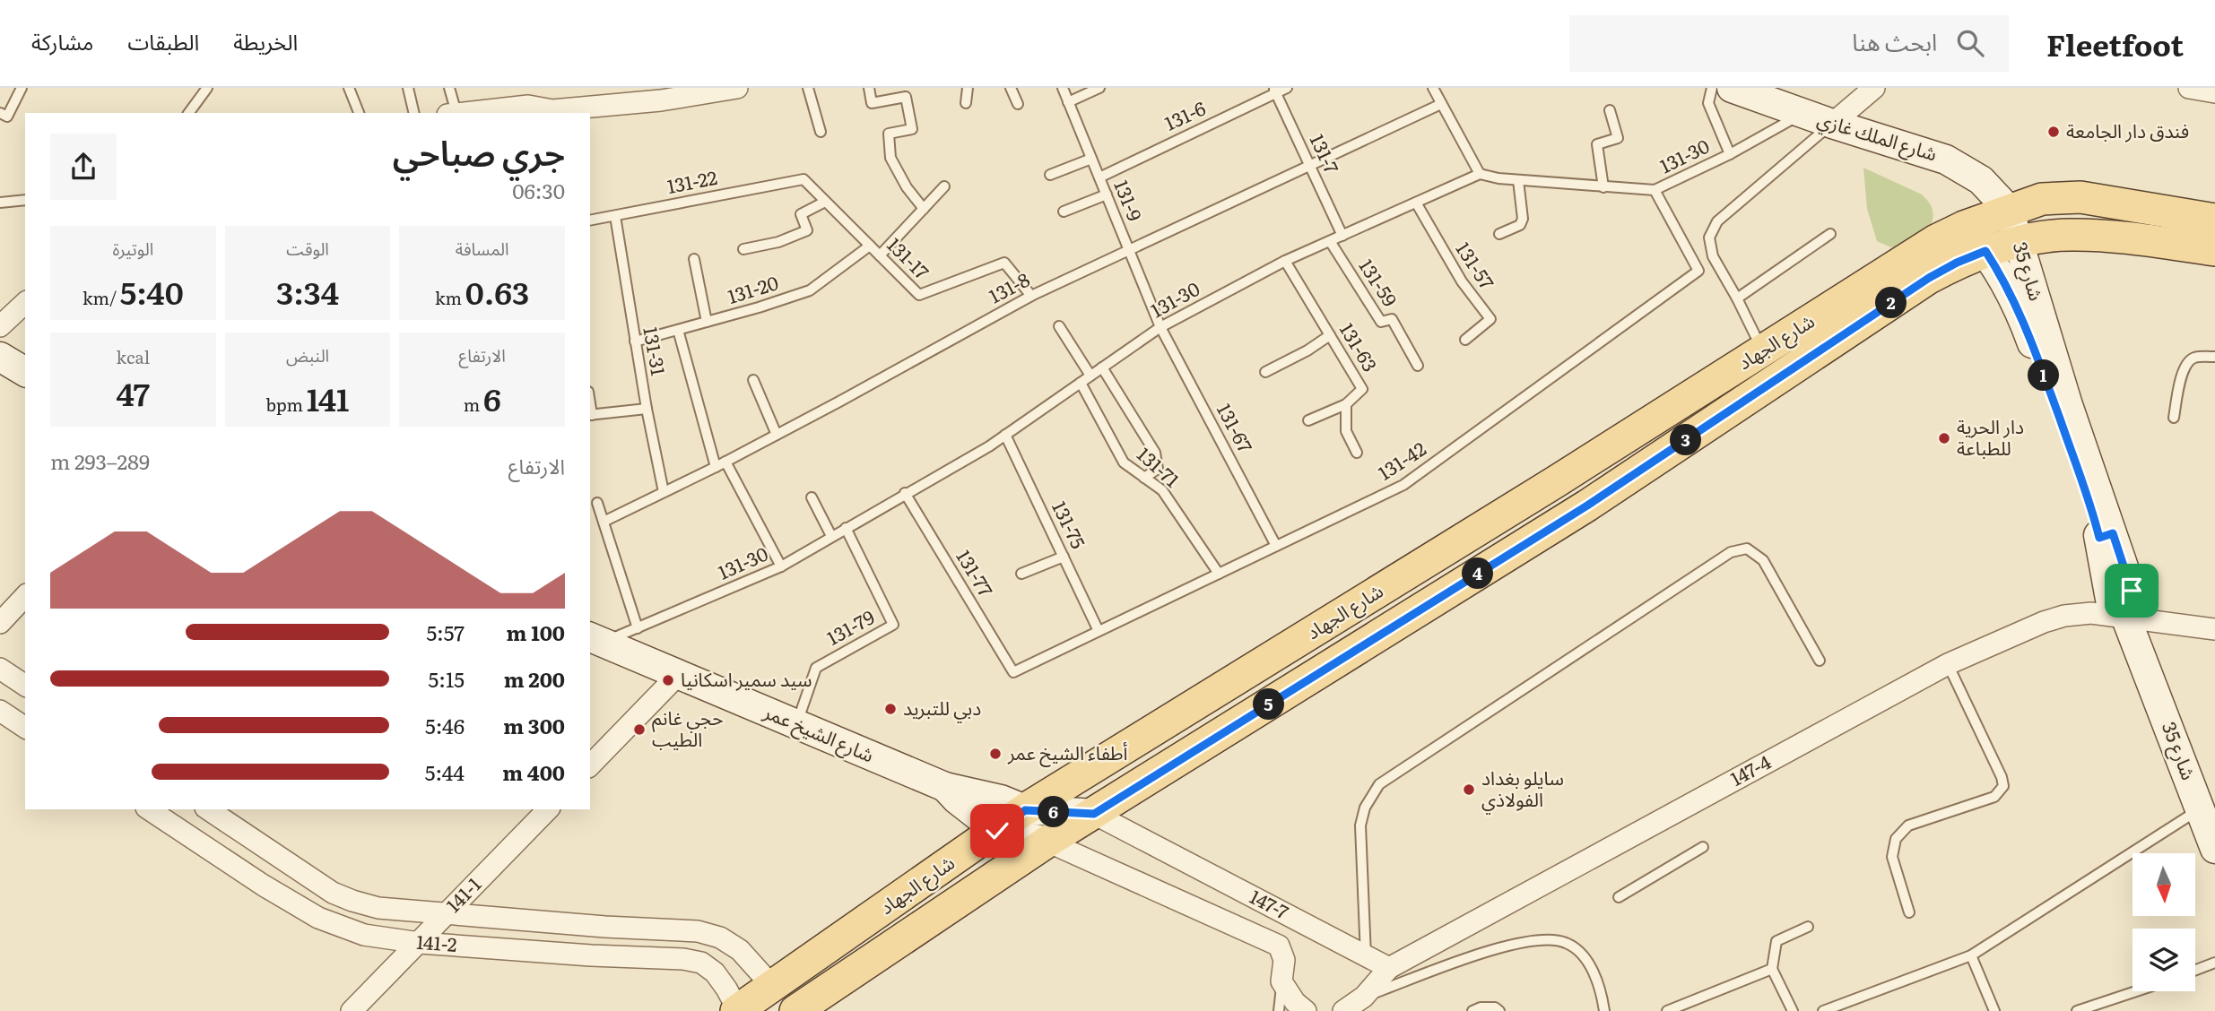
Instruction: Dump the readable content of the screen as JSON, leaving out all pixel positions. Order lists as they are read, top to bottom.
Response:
{
  "streets": {
    "main road": ["شارع الجهاد"],
    "street": [
      "شارع الملك غازي",
      "شارع 35",
      "شارع الشيخ عمر",
      "147-4",
      "141-1",
      "147-7",
      "141-2"
    ],
    "lane": [
      "131-6",
      "131-7",
      "131-30",
      "131-22",
      "131-9",
      "131-17",
      "131-57",
      "131-59",
      "131-8",
      "131-20",
      "131-63",
      "131-31",
      "131-67",
      "131-42",
      "131-71",
      "131-75",
      "131-77",
      "131-79"
    ]
  },
  "crossings": [
    ["131-6", "131-7"],
    ["131-6", "131-9"],
    ["شارع الملك غازي", "131-30"],
    ["شارع الملك غازي", "شارع 35"],
    ["131-7", "131-30"],
    ["131-7", "131-8"],
    ["131-30", "131-9"],
    ["131-30", "131-57"],
    ["131-30", "131-59"],
    ["131-30", "131-63"],
    ["131-30", "131-67"],
    ["131-30", "131-42"],
    ["131-30", "131-71"],
    ["131-30", "131-75"],
    ["131-30", "131-77"],
    ["131-30", "131-79"],
    ["131-30", "شارع الشيخ عمر"],
    ["131-22", "131-17"],
    ["131-22", "131-31"],
    ["131-9", "131-8"],
    ["131-9", "131-67"],
    ["131-17", "131-8"],
    ["131-17", "131-20"],
    ["شارع 35", "شارع الجهاد"],
    ["شارع 35", "147-4"],
    ["131-8", "131-31"],
    ["131-20", "131-31"],
    ["شارع الجهاد", "شارع الشيخ عمر"],
    ["شارع الجهاد", "147-7"],
    ["شارع الجهاد", "141-2"],
    ["131-67", "131-42"],
    ["131-42", "131-71"],
    ["131-42", "131-75"],
    ["131-42", "131-77"],
    ["131-79", "شارع الشيخ عمر"],
    ["شارع الشيخ عمر", "147-7"],
    ["147-4", "147-7"],
    ["141-1", "141-2"]
  ],
  "places": [
    "فندق دار الجامعة",
    "دار الحرية للطباعة",
    "سيد سمير اسكانيا",
    "دبي للتبريد",
    "حجي غانم الطيب",
    "أطفاء الشيخ عمر",
    "سايلو بغداد الفولاذي"
  ],
  "north": "bottom",
  "page": {
    "header": "Fleetfoot",
    "search": "ابحث هنا",
    "nav": ["الخريطة", "الطبقات", "مشاركة"],
    "heading": ["جري صباحي", "06:30"],
    "stats": [
      ["المسافة", "0.63 km"],
      ["الوقت", "3:34"],
      ["الوتيرة", "5:40 /km"],
      ["الارتفاع", "6 m"],
      ["النبض", "141 bpm"],
      ["kcal", "47"]
    ],
    "pins": [
      "2",
      "1",
      "3",
      "4",
      "5",
      "6"
    ],
    "chart": ["الارتفاع", "289–293 m"],
    "list": [
      {
        "name": "100 m",
        "note": "5:57"
      },
      {
        "name": "200 m",
        "note": "5:15"
      },
      {
        "name": "300 m",
        "note": "5:46"
      },
      {
        "name": "400 m",
        "note": "5:44"
      }
    ]
  }
}
